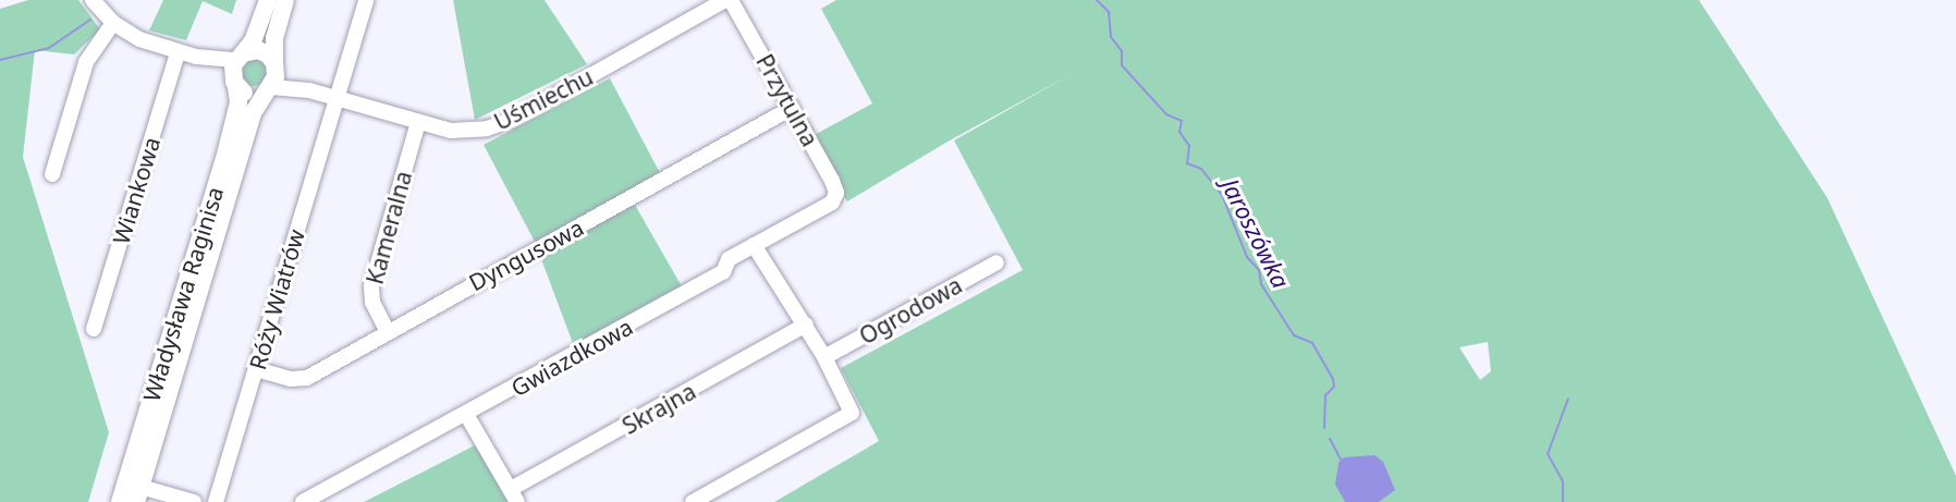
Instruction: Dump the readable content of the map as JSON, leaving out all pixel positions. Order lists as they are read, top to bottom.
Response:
{
  "streets": {
    "main road": ["Władysława Raginisa"],
    "street": [
      "Uśmiechu",
      "Przytulna",
      "Wiankowa",
      "Kameralna",
      "Dyngusowa",
      "Róży Wiatrów",
      "Ogrodowa",
      "Gwiazdkowa",
      "Skrajna"
    ]
  },
  "crossings": [
    ["Uśmiechu", "Przytulna"],
    ["Uśmiechu", "Kameralna"],
    ["Uśmiechu", "Władysława Raginisa"],
    ["Uśmiechu", "Róży Wiatrów"],
    ["Przytulna", "Dyngusowa"],
    ["Przytulna", "Gwiazdkowa"],
    ["Kameralna", "Dyngusowa"],
    ["Dyngusowa", "Róży Wiatrów"]
  ],
  "water": ["Jaroszówka"]
}
